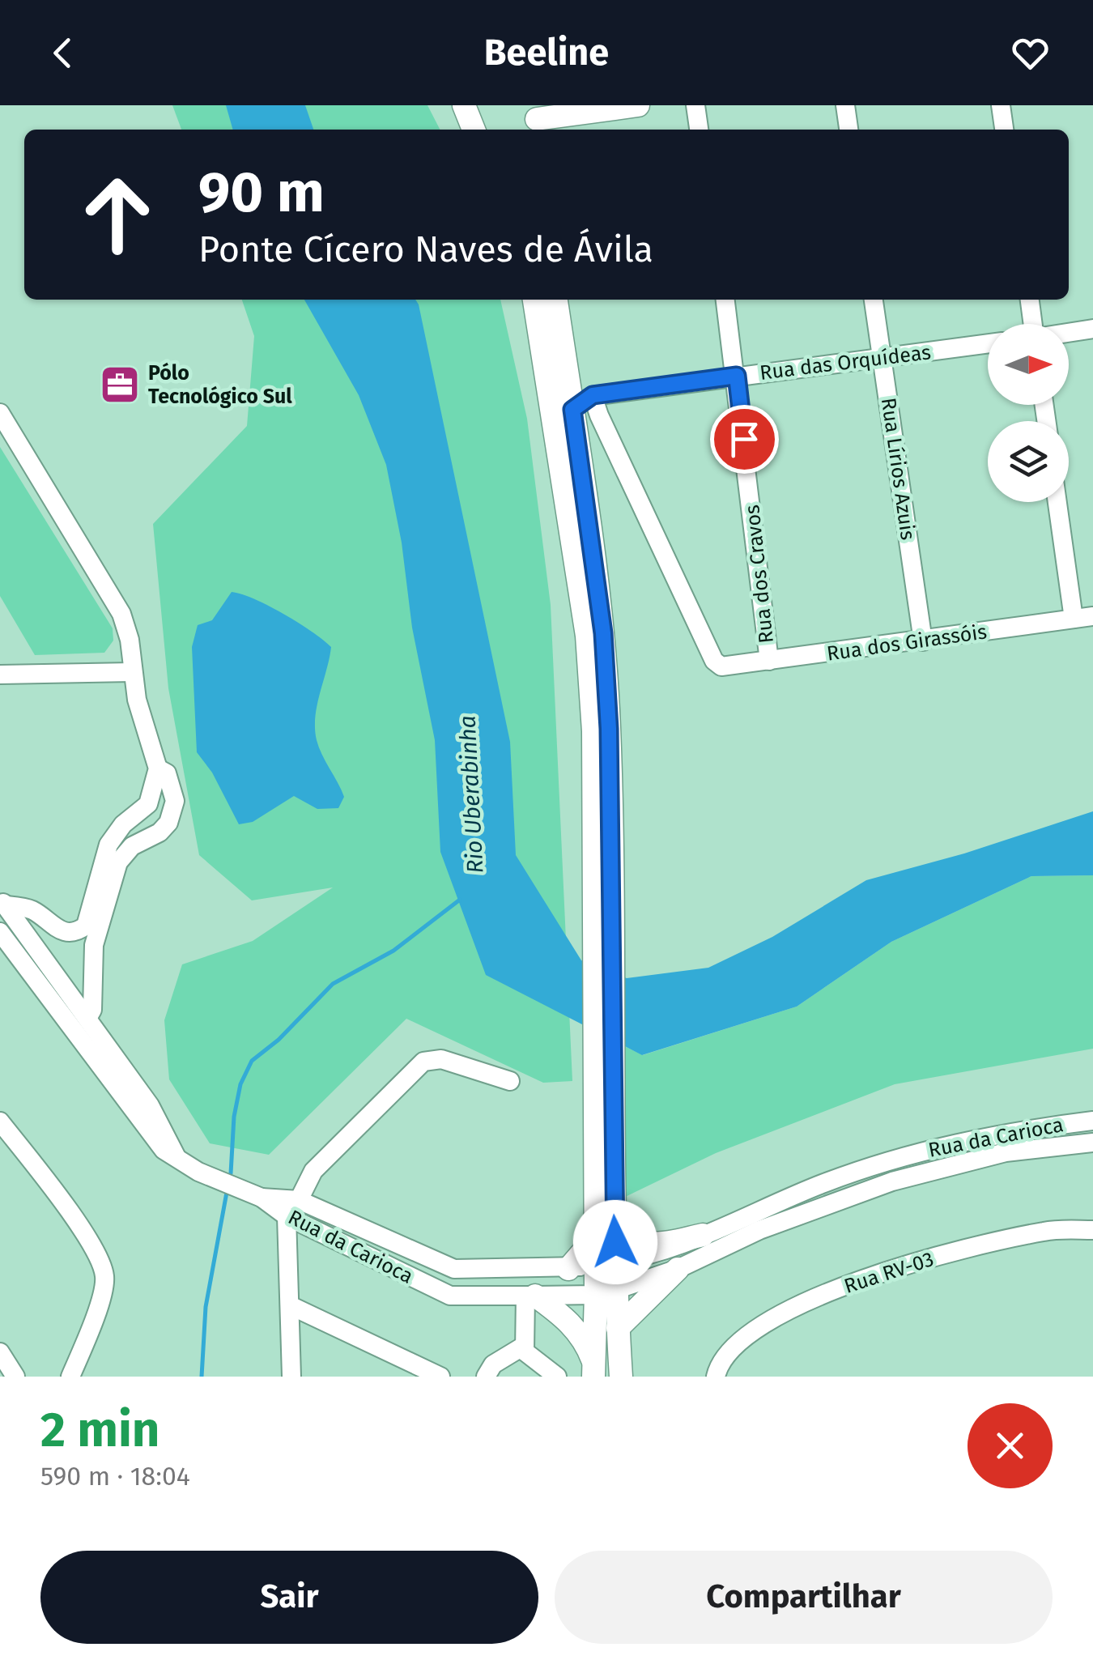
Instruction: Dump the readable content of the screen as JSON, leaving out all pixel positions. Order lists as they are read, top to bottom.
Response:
{
  "streets": {
    "street": [
      "Rua das Orquídeas",
      "Rua Lírios Azuis",
      "Rua dos Cravos",
      "Rua dos Girassóis",
      "Rua da Carioca",
      "Rua RV-03"
    ]
  },
  "crossings": [
    ["Rua das Orquídeas", "Rua Lírios Azuis"],
    ["Rua das Orquídeas", "Rua dos Cravos"],
    ["Rua das Orquídeas", "Rua dos Girassóis"],
    ["Rua Lírios Azuis", "Rua dos Girassóis"],
    ["Rua dos Cravos", "Rua dos Girassóis"]
  ],
  "water": ["Rio Uberabinha"],
  "places": {
    "office": ["Pólo Tecnológico Sul"]
  },
  "north": "right",
  "page": {
    "header": "Beeline",
    "turn": ["90 m", "Ponte Cícero Naves de Ávila"],
    "heading": ["2 min", "590 m · 18:04"],
    "buttons": ["Sair", "Compartilhar"]
  }
}
